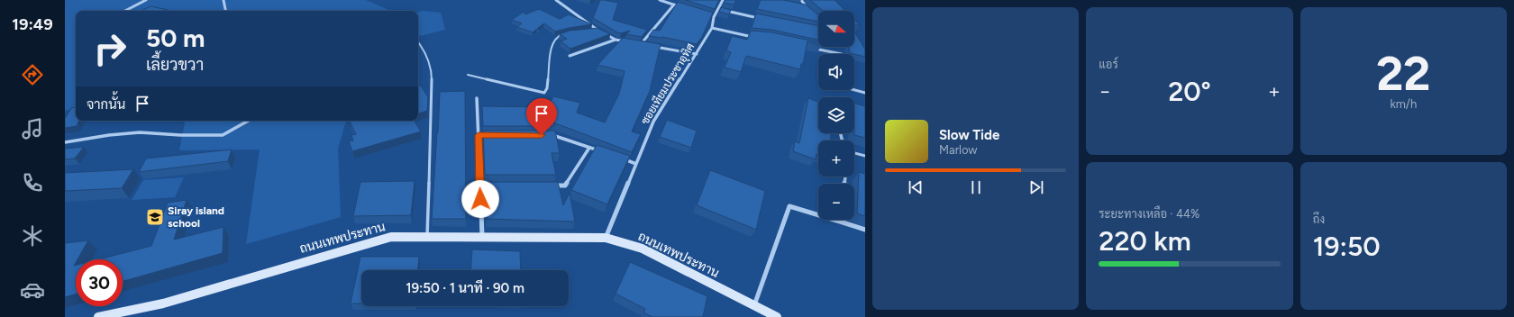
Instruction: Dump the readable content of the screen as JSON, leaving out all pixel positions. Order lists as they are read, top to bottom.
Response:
{
  "streets": {
    "street": ["ซอยเทียมประชาอุทิศ", "ถนนเทพประทาน"]
  },
  "crossings": [
    ["ซอยเทียมประชาอุทิศ", "ถนนเทพประทาน"]
  ],
  "places": {
    "school or university": ["Siray island school"]
  },
  "north": "right",
  "page": {
    "tabs": "19:49",
    "tile": [
      "แอร์",
      ["22", "km/h"],
      ["ระยะทางเหลือ · 44%", "220 km"],
      ["ถึง", "19:50"]
    ],
    "map_buttons": ["+", "−"],
    "turn": ["50 m", "เลี้ยวขวา"],
    "heat": ["−", "20°", "+"],
    "then": "จากนั้น",
    "song": ["Slow Tide", "Marlow"],
    "limit": "30",
    "trip": "19:50 · 1 นาที · 90 m"
  }
}
